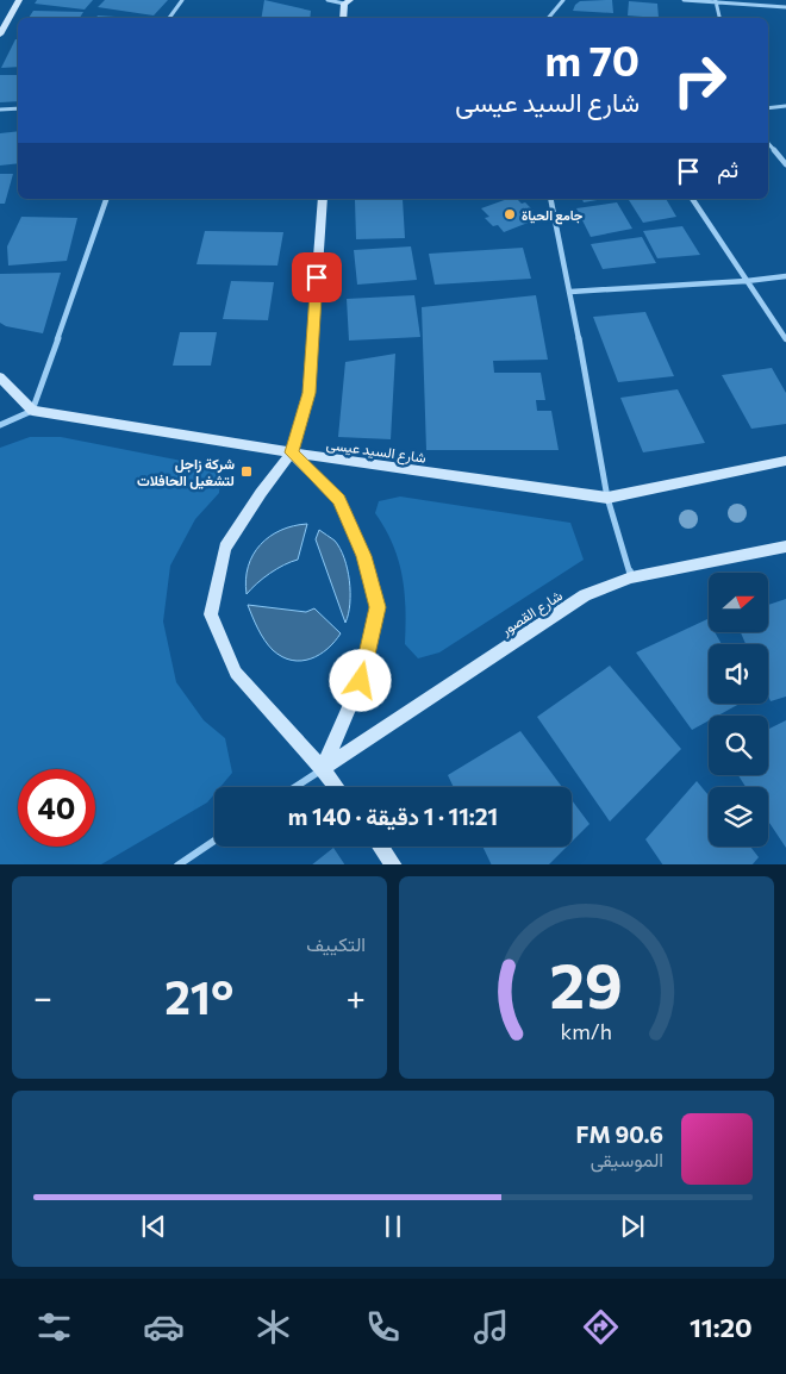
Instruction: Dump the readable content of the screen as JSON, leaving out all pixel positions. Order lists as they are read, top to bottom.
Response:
{
  "streets": {
    "street": ["شارع السيد عيسى", "شارع القصور"]
  },
  "places": {
    "other": ["جامع الحياة"],
    "transit": ["شركة زاجل لتشغيل الحافلات"]
  },
  "north": "right",
  "page": {
    "turn": ["70 m", "شارع السيد عيسى"],
    "then": "ثم",
    "limit": "40",
    "trip": "11:21 · 1 دقيقة · 140 m",
    "tile": "التكييف",
    "heat": ["−", "21°", "+"],
    "song": ["90.6 FM", "الموسيقى"],
    "tabs": "11:20",
    "gauge": ["29", "km/h"]
  }
}
